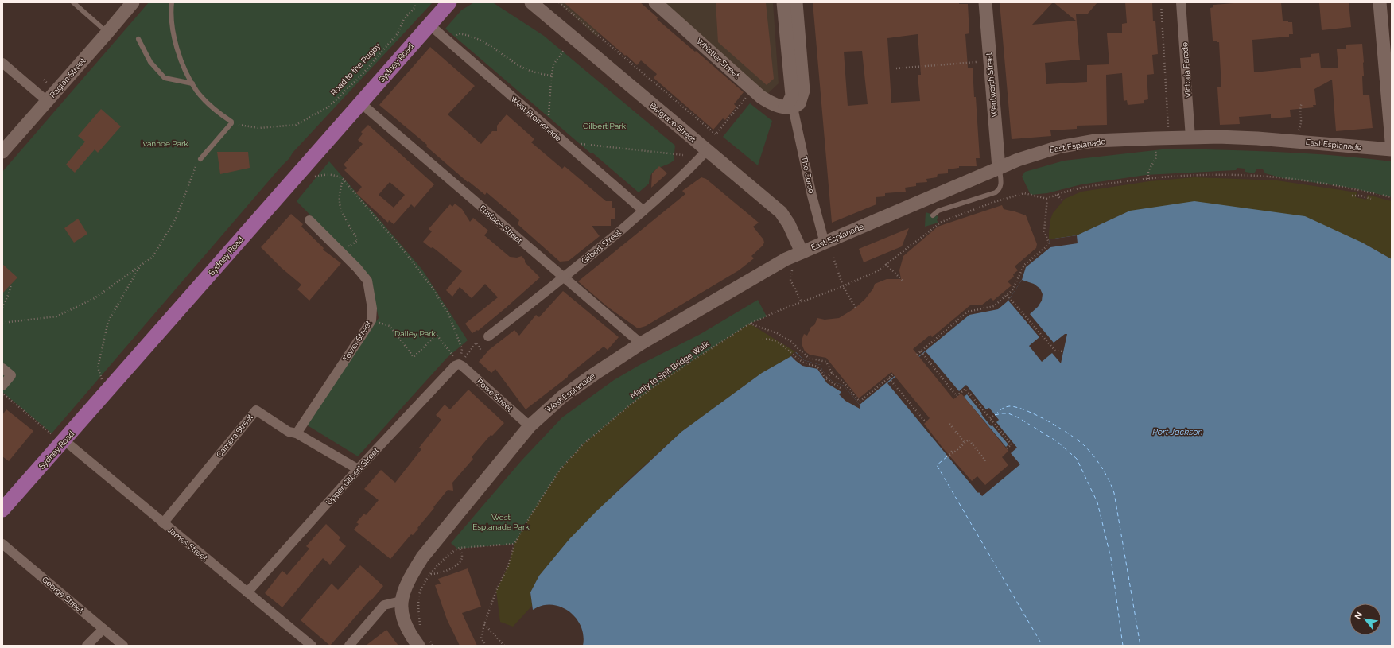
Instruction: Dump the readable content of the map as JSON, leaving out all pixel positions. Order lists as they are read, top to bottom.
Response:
{
  "streets": {
    "main road": ["Sydney Road"],
    "street": [
      "Whistler Street",
      "Victoria Parade",
      "Raglan Street",
      "Wentworth Street",
      "West Promenade",
      "Belgrave Street",
      "East Esplanade",
      "The Corso",
      "Eustace Street",
      "Gilbert Street",
      "Tower Street",
      "West Esplanade",
      "Rowe Street",
      "Camera Street",
      "Upper Gilbert Street",
      "James Street",
      "George Street"
    ],
    "path": ["Road to the Rugby", "Manly to Spit Bridge Walk"]
  },
  "crossings": [
    ["Whistler Street", "The Corso"],
    ["Sydney Road", "West Promenade"],
    ["Sydney Road", "Eustace Street"],
    ["Sydney Road", "James Street"],
    ["Victoria Parade", "East Esplanade"],
    ["Wentworth Street", "East Esplanade"],
    ["West Promenade", "Gilbert Street"],
    ["Belgrave Street", "East Esplanade"],
    ["Belgrave Street", "Gilbert Street"],
    ["Belgrave Street", "West Esplanade"],
    ["East Esplanade", "The Corso"],
    ["East Esplanade", "West Esplanade"],
    ["Eustace Street", "Gilbert Street"],
    ["Eustace Street", "West Esplanade"],
    ["Tower Street", "Camera Street"],
    ["West Esplanade", "Rowe Street"],
    ["Rowe Street", "Upper Gilbert Street"],
    ["Camera Street", "Upper Gilbert Street"],
    ["Camera Street", "James Street"],
    ["Upper Gilbert Street", "James Street"]
  ],
  "water": ["Port Jackson"],
  "parks": [
    "Gilbert Park",
    "Ivanhoe Park",
    "Dalley Park",
    "West Esplanade Park"
  ],
  "north": "top left"
}
